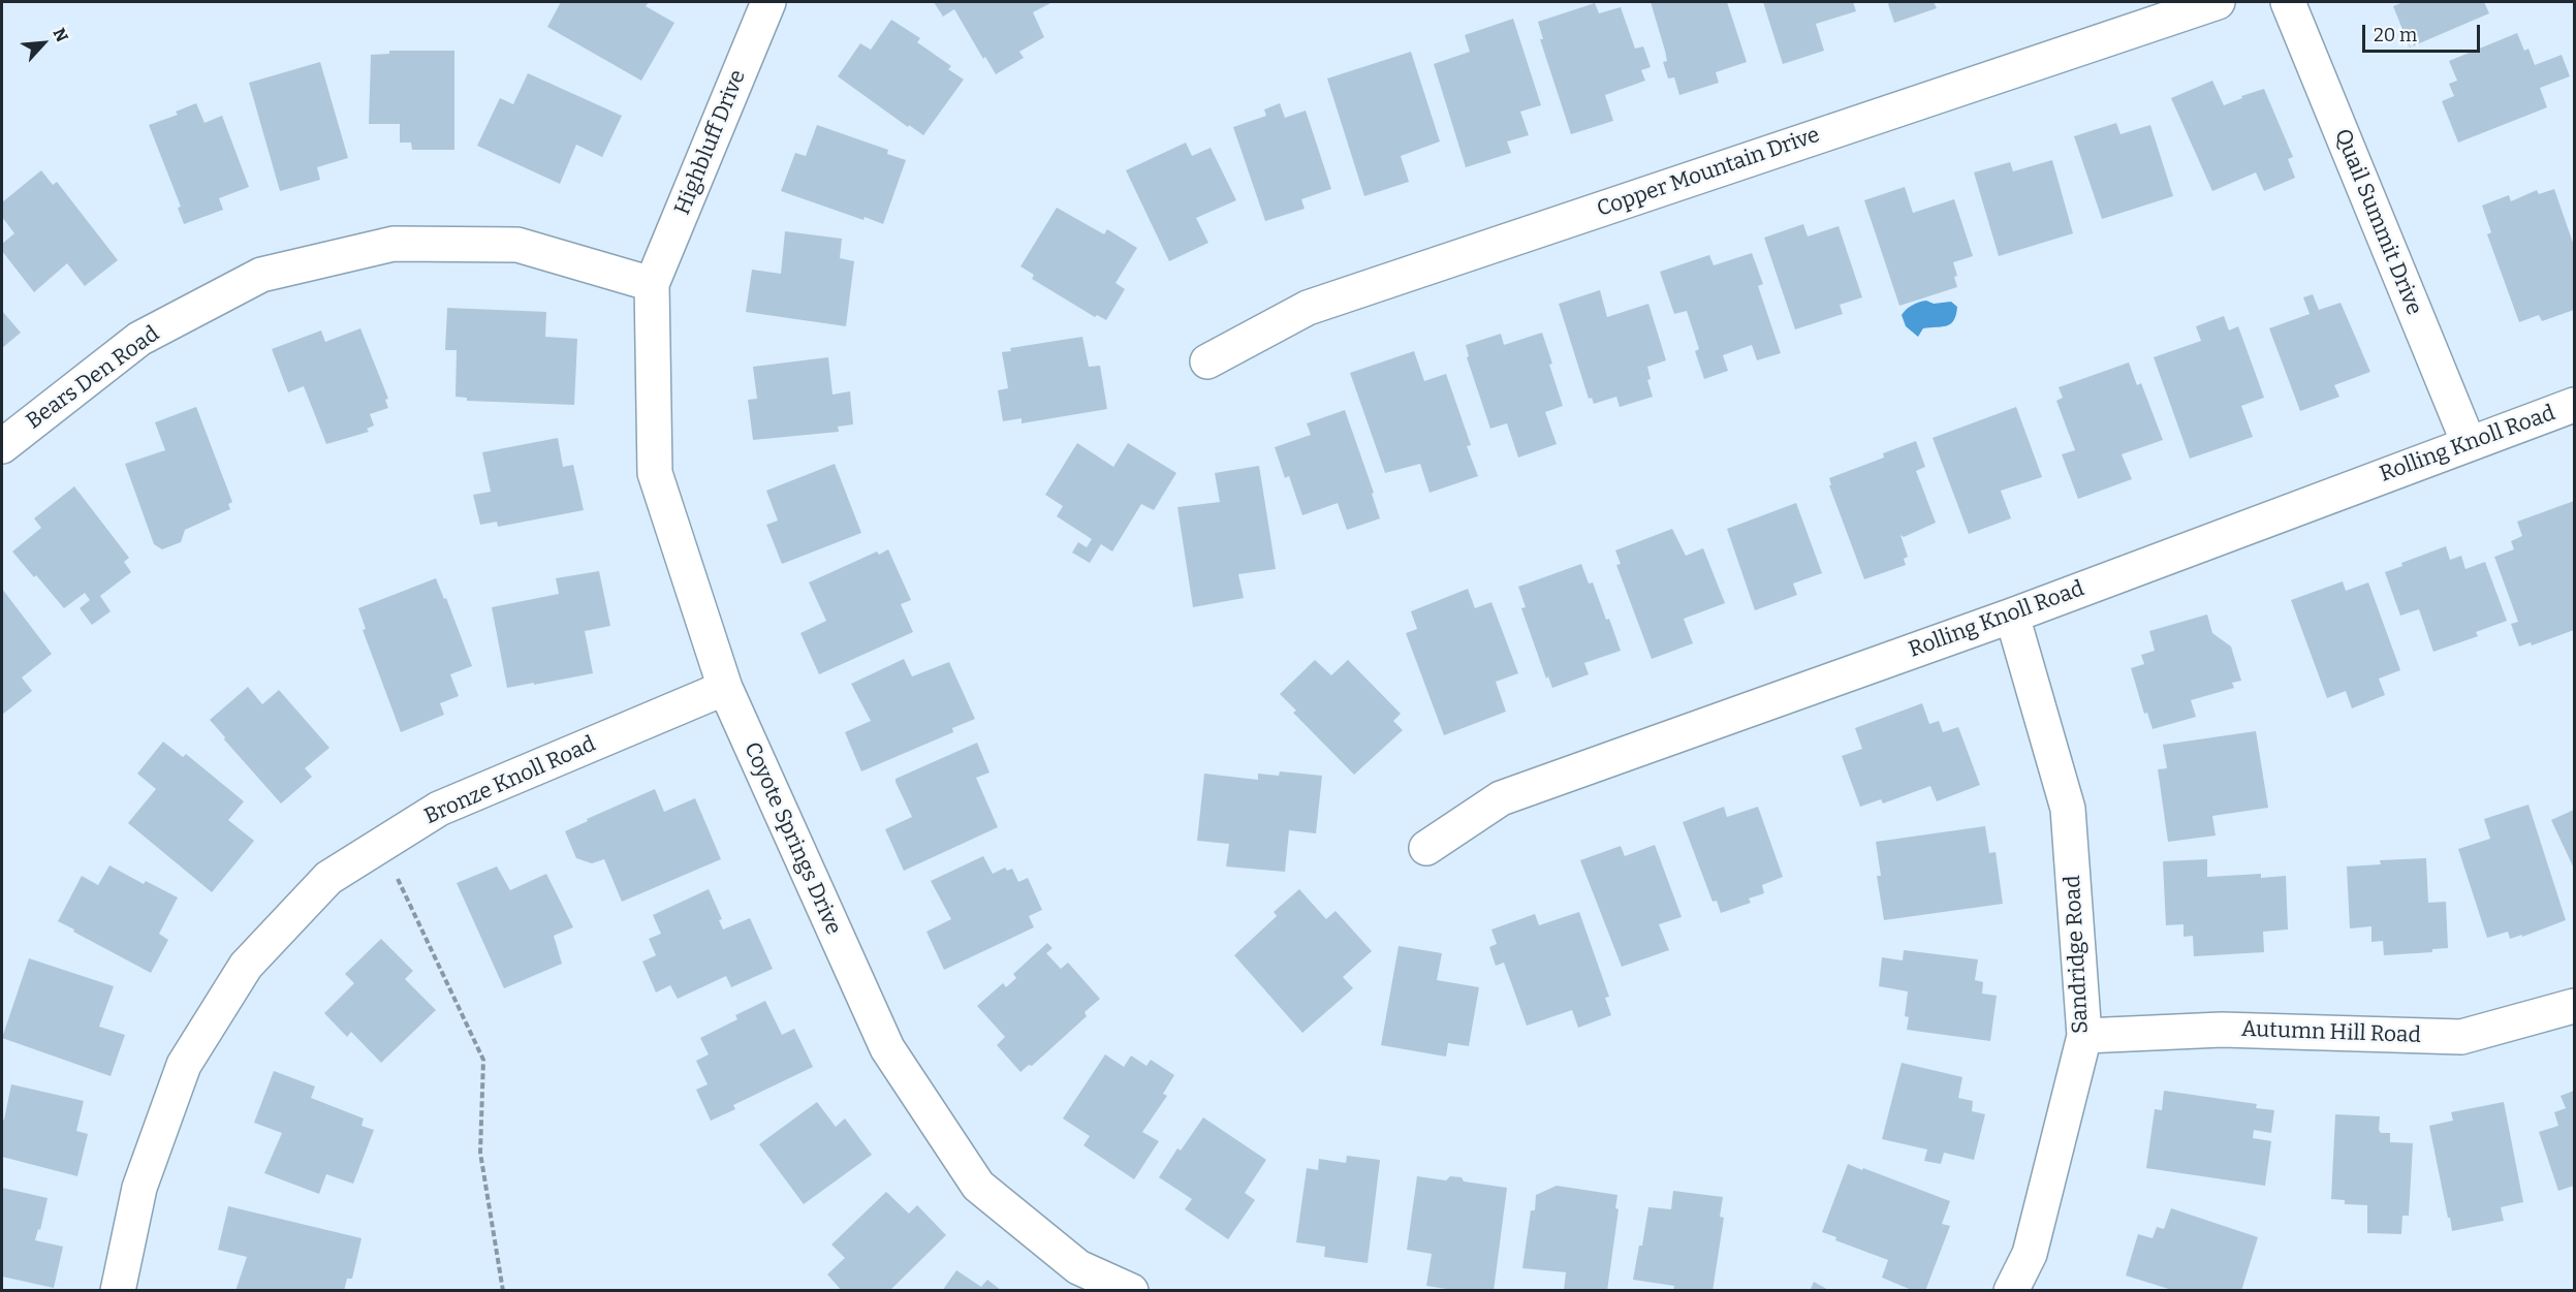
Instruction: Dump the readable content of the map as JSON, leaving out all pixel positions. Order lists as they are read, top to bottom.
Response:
{
  "streets": {
    "street": [
      "Highbluff Drive",
      "Copper Mountain Drive",
      "Quail Summit Drive",
      "Bears Den Road",
      "Rolling Knoll Road",
      "Bronze Knoll Road",
      "Coyote Springs Drive",
      "Sandridge Road",
      "Autumn Hill Road"
    ]
  },
  "crossings": [
    ["Highbluff Drive", "Bears Den Road"],
    ["Highbluff Drive", "Coyote Springs Drive"],
    ["Quail Summit Drive", "Rolling Knoll Road"],
    ["Bears Den Road", "Coyote Springs Drive"],
    ["Rolling Knoll Road", "Sandridge Road"],
    ["Bronze Knoll Road", "Coyote Springs Drive"],
    ["Sandridge Road", "Autumn Hill Road"]
  ],
  "scale_bar": "20 m",
  "north": "top right"
}
